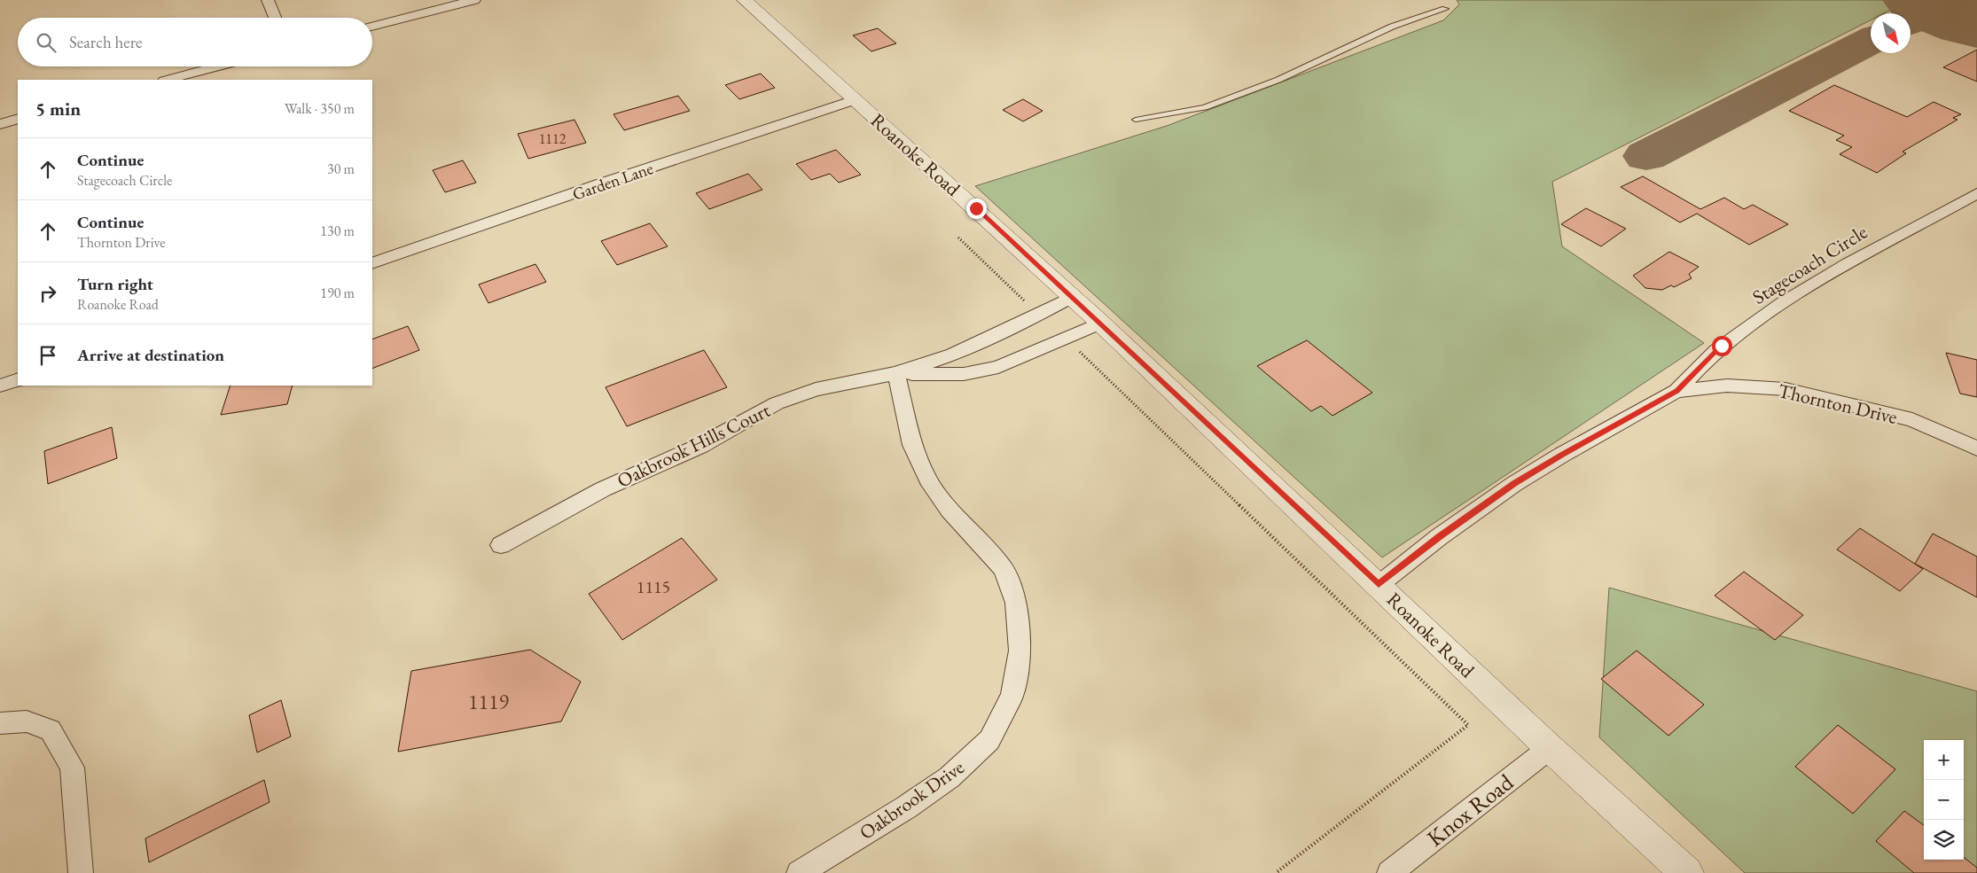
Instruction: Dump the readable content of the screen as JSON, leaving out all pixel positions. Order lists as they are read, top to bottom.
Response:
{
  "streets": {
    "street": [
      "Roanoke Road",
      "Garden Lane",
      "Stagecoach Circle",
      "Thornton Drive",
      "Oakbrook Hills Court",
      "Oakbrook Drive",
      "Knox Road"
    ]
  },
  "crossings": [
    ["Roanoke Road", "Garden Lane"],
    ["Roanoke Road", "Thornton Drive"],
    ["Roanoke Road", "Oakbrook Hills Court"],
    ["Roanoke Road", "Knox Road"],
    ["Stagecoach Circle", "Thornton Drive"],
    ["Oakbrook Hills Court", "Oakbrook Drive"]
  ],
  "house_numbers": ["1112", "1115", "1119"],
  "north": "bottom right",
  "page": {
    "search": "Search here",
    "heading": ["5 min", "Walk · 350 m"],
    "list": [
      ["Continue", "Stagecoach Circle", "30 m"],
      ["Continue", "Thornton Drive", "130 m"],
      ["Turn right", "Roanoke Road", "190 m"],
      "Arrive at destination"
    ],
    "map_buttons": ["+", "−"]
  }
}
